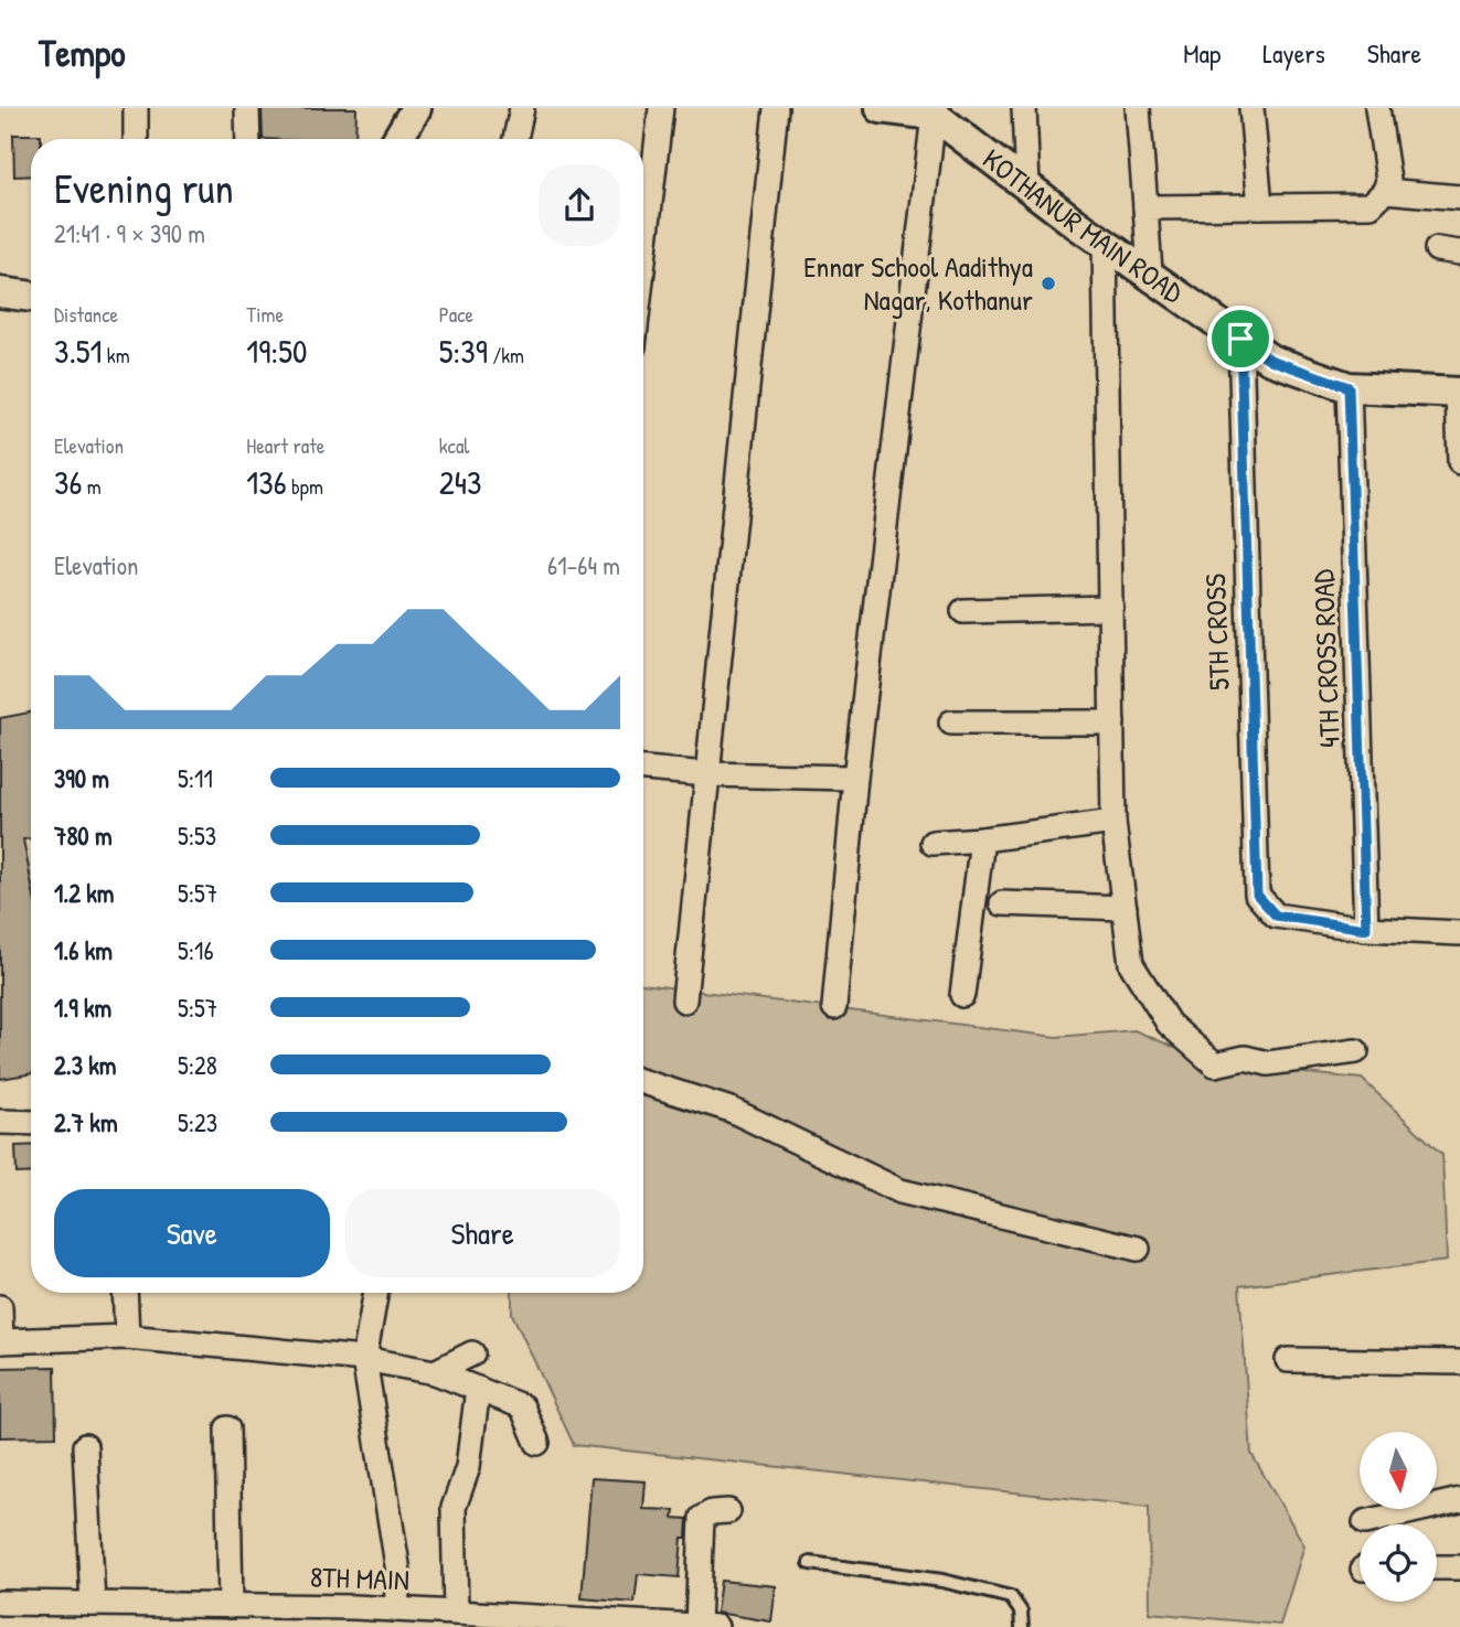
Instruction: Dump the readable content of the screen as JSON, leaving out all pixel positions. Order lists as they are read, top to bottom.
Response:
{
  "streets": {
    "street": [
      "KOTHANUR MAIN ROAD",
      "5TH CROSS",
      "4TH CROSS ROAD",
      "8TH MAIN"
    ]
  },
  "crossings": [
    ["KOTHANUR MAIN ROAD", "5TH CROSS"],
    ["KOTHANUR MAIN ROAD", "4TH CROSS ROAD"],
    ["5TH CROSS", "4TH CROSS ROAD"]
  ],
  "places": ["Ennar School Aadithya Nagar, Kothanur"],
  "north": "bottom",
  "page": {
    "header": "Tempo",
    "nav": ["Map", "Layers", "Share"],
    "heading": ["Evening run", "21:41 · 9 × 390 m"],
    "stats": [
      ["Distance", "3.51 km"],
      ["Time", "19:50"],
      ["Pace", "5:39 /km"],
      ["Elevation", "36 m"],
      ["Heart rate", "136 bpm"],
      ["kcal", "243"]
    ],
    "chart": ["Elevation", "61–64 m"],
    "list": [
      {
        "name": "390 m",
        "note": "5:11"
      },
      {
        "name": "780 m",
        "note": "5:53"
      },
      {
        "name": "1.2 km",
        "note": "5:57"
      },
      {
        "name": "1.6 km",
        "note": "5:16"
      },
      {
        "name": "1.9 km",
        "note": "5:57"
      },
      {
        "name": "2.3 km",
        "note": "5:28"
      },
      {
        "name": "2.7 km",
        "note": "5:23"
      }
    ],
    "buttons": ["Save", "Share"]
  }
}
